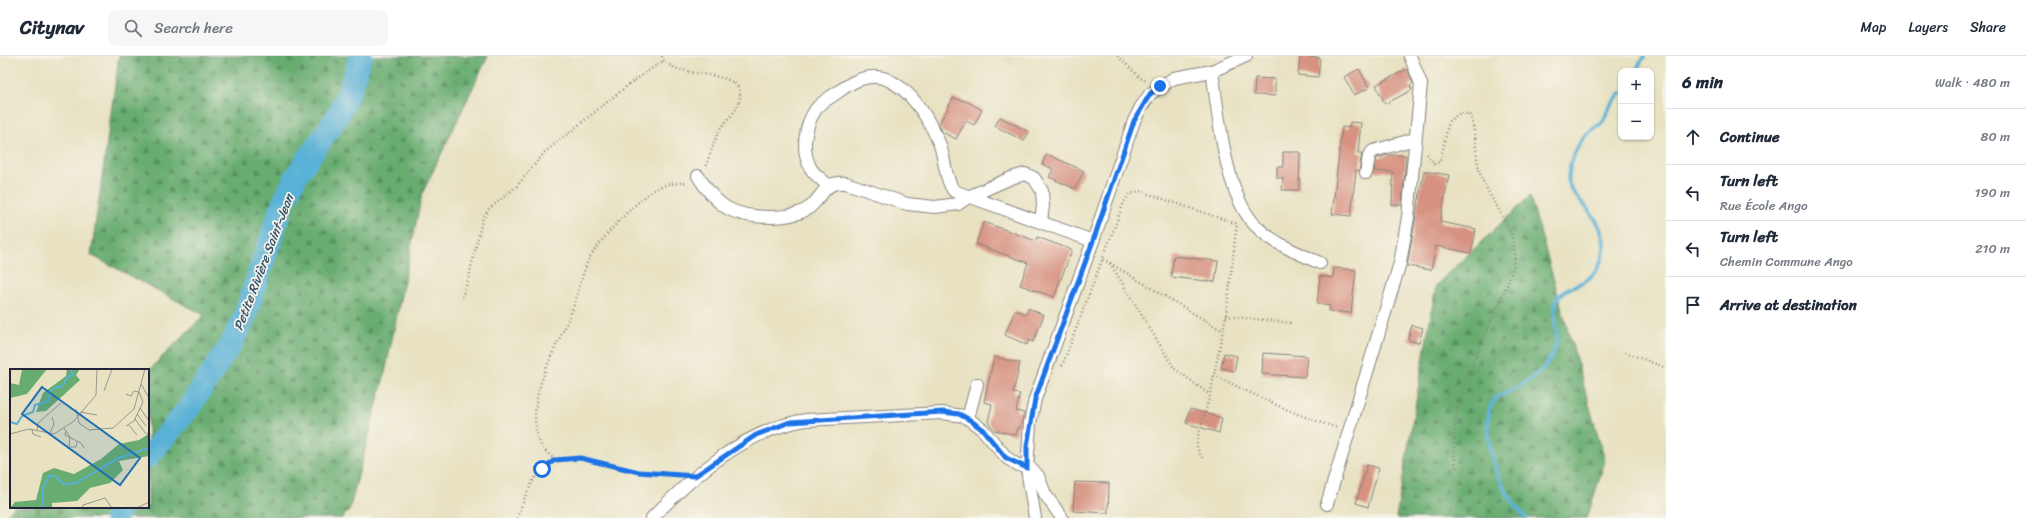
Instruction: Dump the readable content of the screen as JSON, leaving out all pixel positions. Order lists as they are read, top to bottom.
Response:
{
  "water": ["Petite Rivière Saint-Jean"],
  "page": {
    "header": "Citynav",
    "search": "Search here",
    "nav": ["Map", "Layers", "Share"],
    "heading": ["6 min", "Walk · 480 m"],
    "map_buttons": ["+", "−"],
    "list": [
      ["Continue", "80 m"],
      ["Turn left", "Rue École Ango", "190 m"],
      ["Turn left", "Chemin Commune Ango", "210 m"],
      "Arrive at destination"
    ]
  }
}
